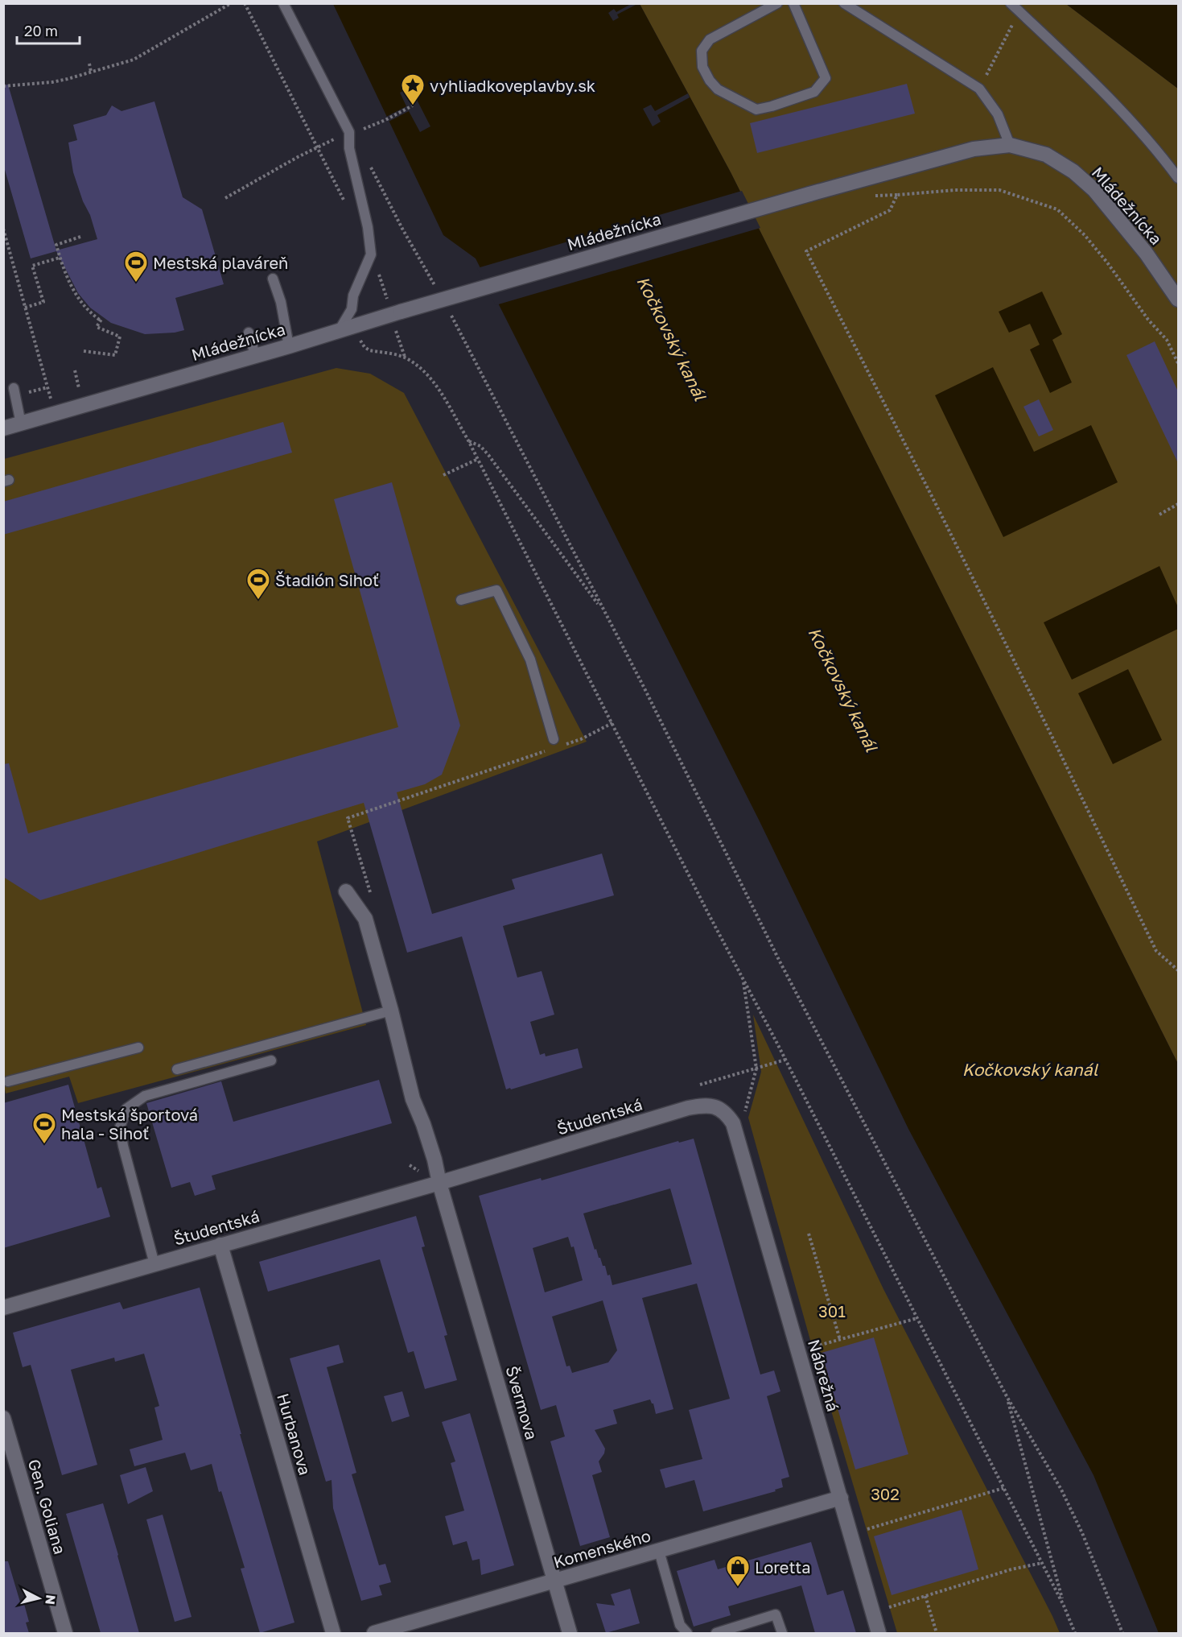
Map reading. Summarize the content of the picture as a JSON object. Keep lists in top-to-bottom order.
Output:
{
  "streets": {
    "street": [
      "Mládežnícka",
      "Študentská",
      "Nábrežná",
      "Švermova",
      "Hurbanova",
      "Gen. Goliana",
      "Komenského"
    ]
  },
  "crossings": [
    ["Študentská", "Nábrežná"],
    ["Študentská", "Švermova"],
    ["Študentská", "Hurbanova"],
    ["Nábrežná", "Komenského"],
    ["Švermova", "Komenského"]
  ],
  "water": ["Kočkovský kanál"],
  "parks": ["301", "302"],
  "places": {
    "place": ["vyhliadkoveplavby.sk"],
    "sports": ["Mestská plaváreň", "Štadión Sihoť", "Mestská športová hala - Sihoť"],
    "shop": ["Loretta"]
  },
  "scale_bar": "20 m",
  "north": "right"
}
